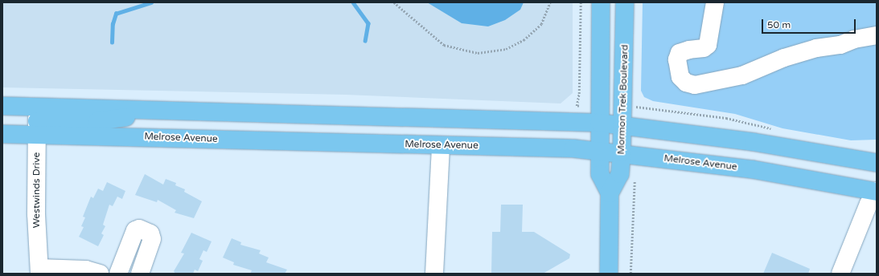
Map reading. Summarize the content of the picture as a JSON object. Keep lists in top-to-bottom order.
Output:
{
  "streets": {
    "main road": ["Mormon Trek Boulevard", "Melrose Avenue"],
    "street": ["Westwinds Drive"]
  },
  "crossings": [
    ["Mormon Trek Boulevard", "Melrose Avenue"],
    ["Melrose Avenue", "Westwinds Drive"]
  ],
  "scale_bar": "50 m"
}
